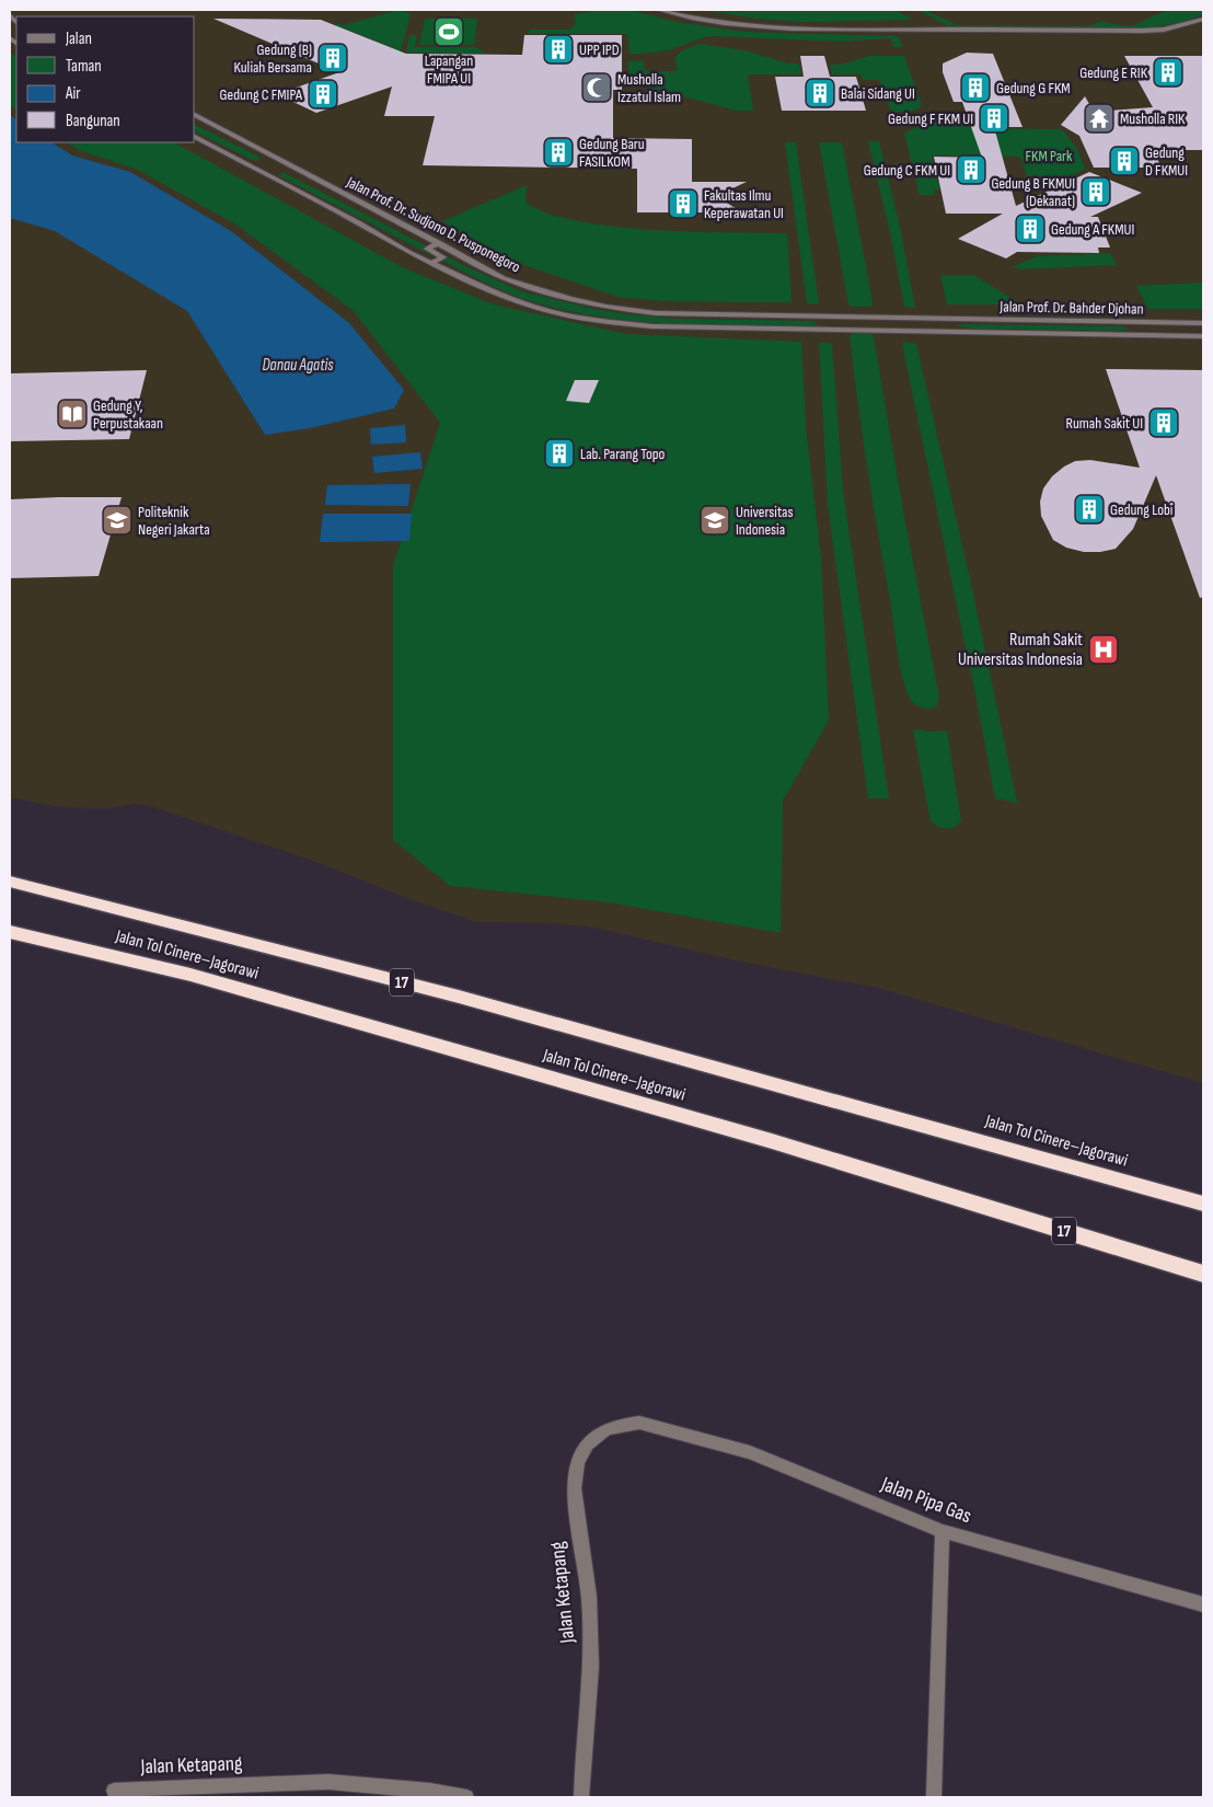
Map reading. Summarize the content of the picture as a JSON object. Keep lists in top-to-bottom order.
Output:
{
  "streets": {
    "highway": ["Jalan Tol Cinere–Jagorawi", "17"],
    "street": [
      "Jalan Prof. Dr. Sudjono D. Pusponegoro",
      "Jalan Prof. Dr. Bahder Djohan",
      "Jalan Pipa Gas",
      "Jalan Ketapang"
    ]
  },
  "crossings": [
    ["Jalan Prof. Dr. Sudjono D. Pusponegoro", "Jalan Prof. Dr. Bahder Djohan"],
    ["Jalan Pipa Gas", "Jalan Ketapang"]
  ],
  "water": ["Danau Agatis"],
  "parks": ["FKM Park"],
  "places": {
    "sports": ["Lapangan FMIPA UI"],
    "building": [
      "UPP IPD",
      "Gedung (B) Kuliah Bersama",
      "Gedung E RIK",
      "Gedung G FKM",
      "Balai Sidang UI",
      "Gedung C FMIPA",
      "Gedung F FKM UI",
      "Gedung Baru FASILKOM",
      "Gedung D FKMUI",
      "Gedung C FKM UI",
      "Gedung B FKMUI (Dekanat)",
      "Fakultas Ilmu Keperawatan UI",
      "Gedung A FKMUI",
      "Rumah Sakit UI",
      "Lab. Parang Topo",
      "Gedung Lobi"
    ],
    "mosque": ["Musholla Izzatul Islam"],
    "temple": ["Musholla RIK"],
    "library": ["Gedung Y, Perpustakaan"],
    "school or university": ["Politeknik Negeri Jakarta", "Universitas Indonesia"],
    "hospital": ["Rumah Sakit Universitas Indonesia"]
  },
  "legend": [
    "Jalan",
    "Taman",
    "Air",
    "Bangunan"
  ]
}
